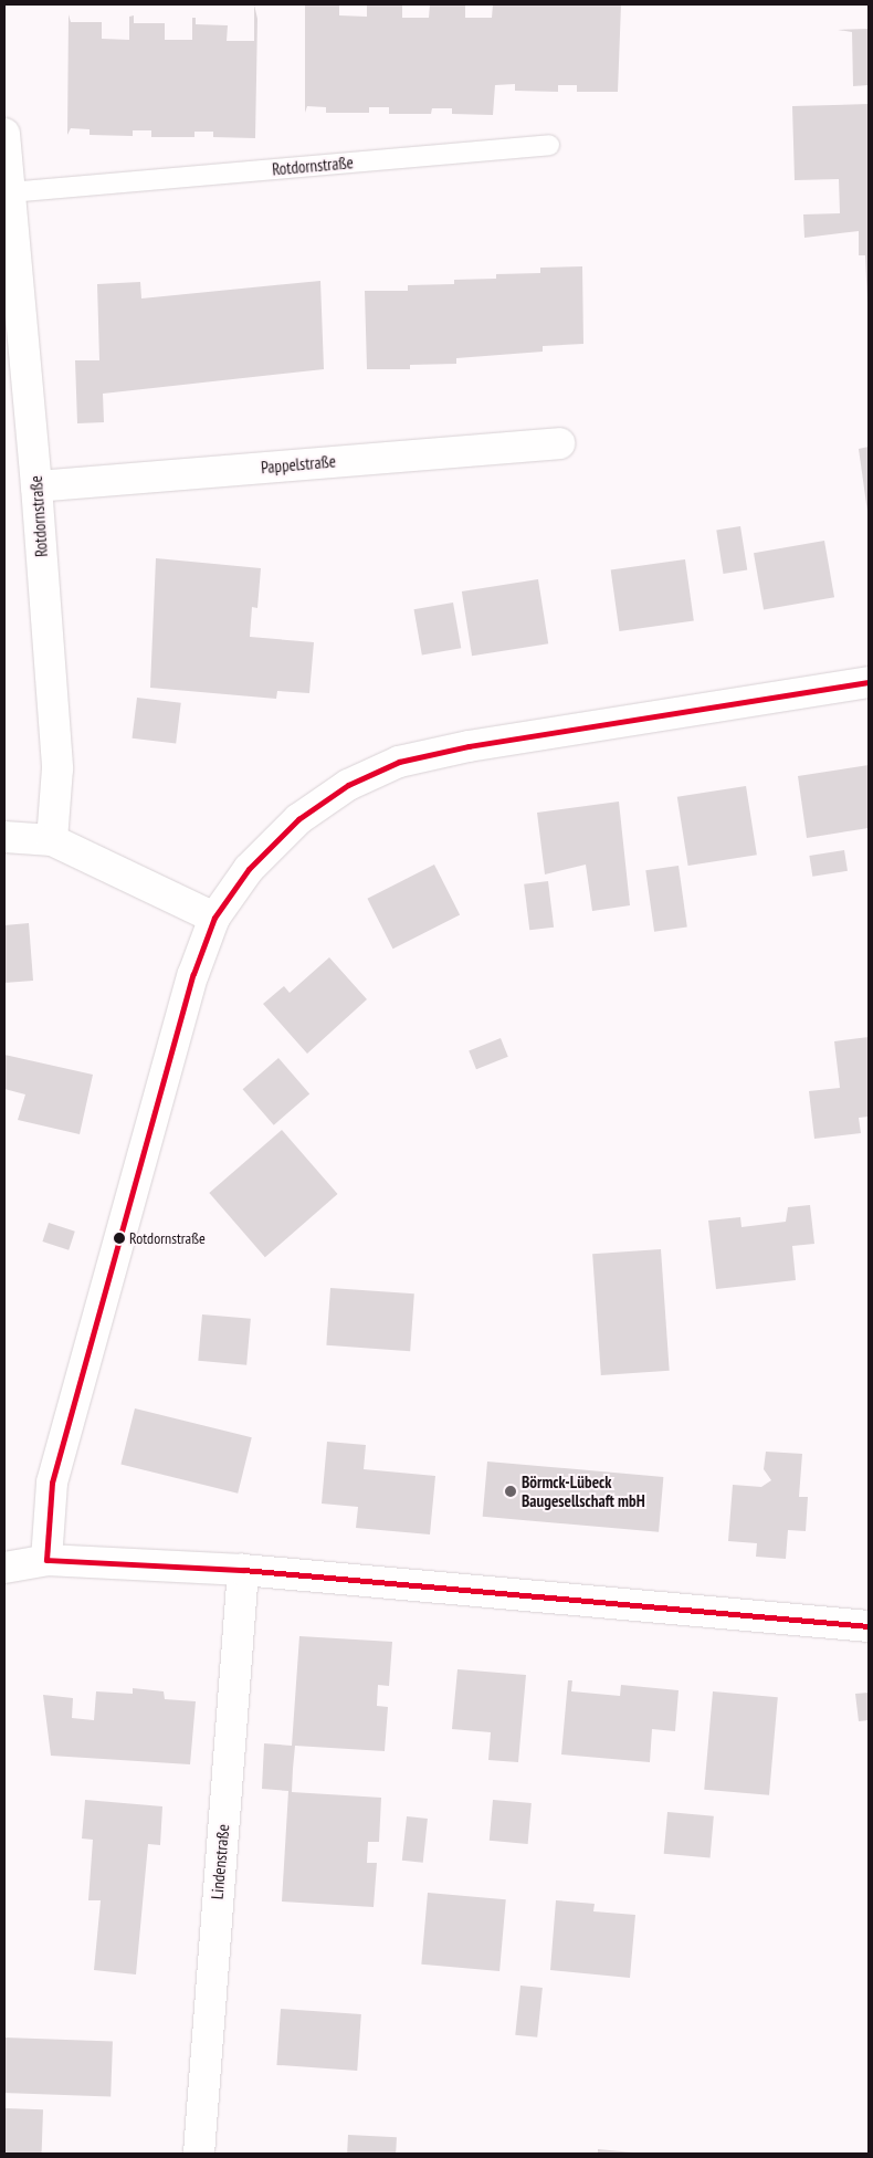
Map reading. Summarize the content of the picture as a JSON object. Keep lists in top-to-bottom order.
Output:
{
  "streets": {
    "street": ["Rotdornstraße", "Pappelstraße", "Lindenstraße"]
  },
  "crossings": [
    ["Rotdornstraße", "Pappelstraße"]
  ],
  "places": ["Rotdornstraße", "Börmck-Lübeck Baugesellschaft mbH"]
}
